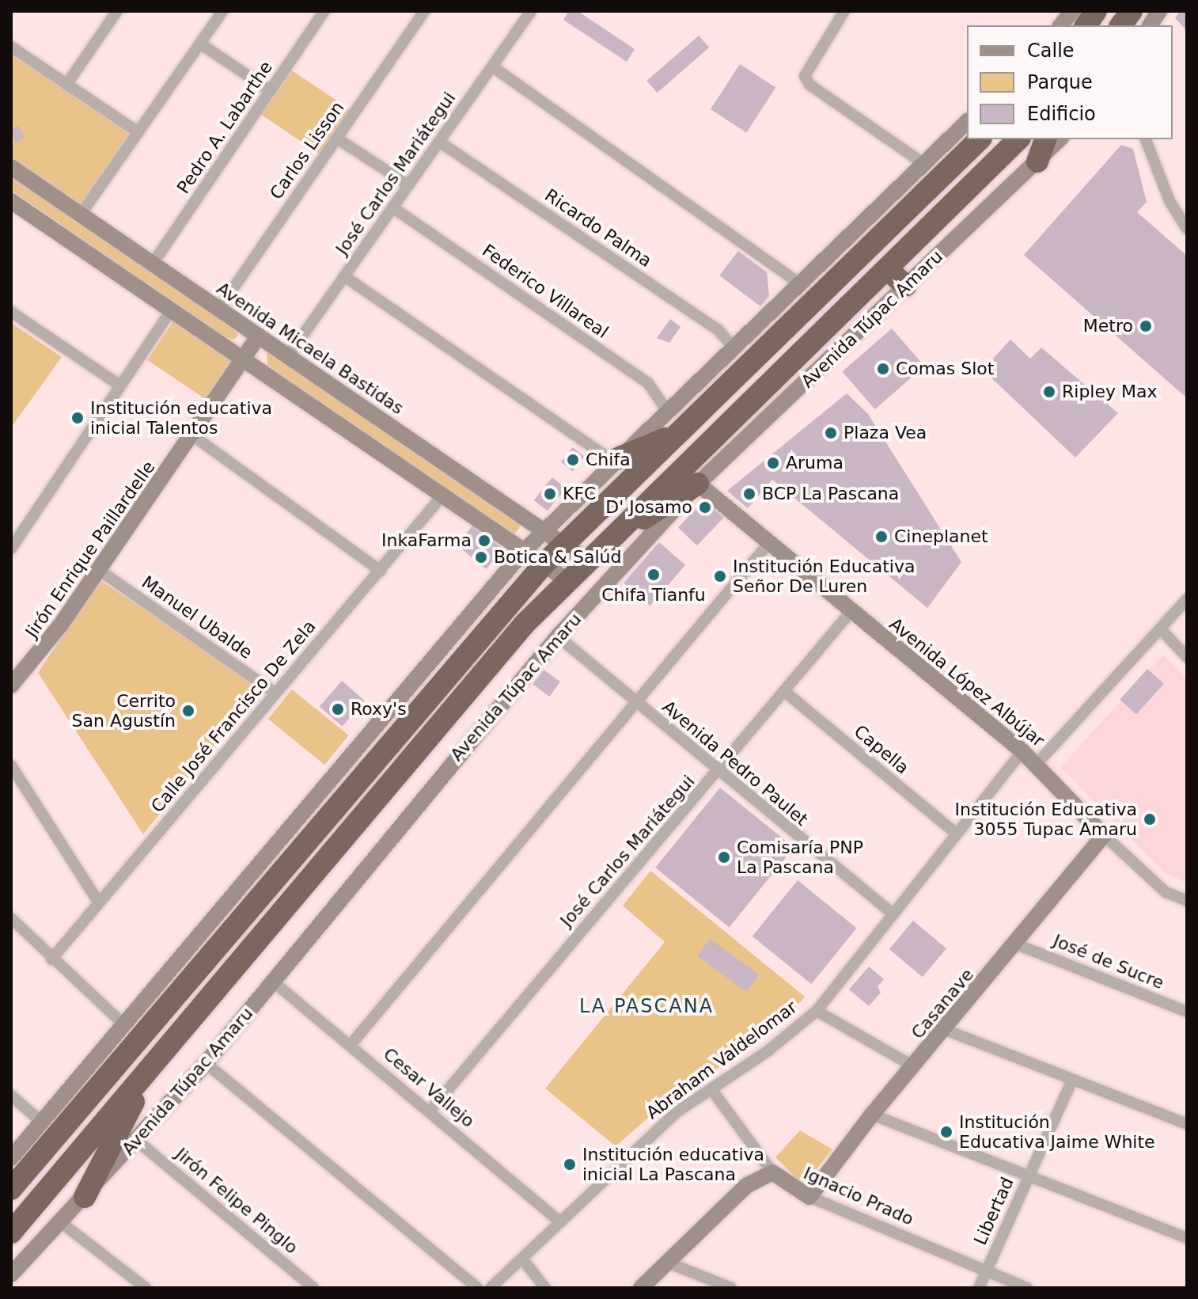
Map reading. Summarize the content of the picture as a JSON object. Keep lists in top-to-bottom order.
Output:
{
  "streets": {
    "highway": ["Avenida Túpac Amaru"],
    "main road": [
      "Avenida Micaela Bastidas",
      "Jirón Enrique Paillardelle",
      "Avenida López Albújar",
      "Casanave",
      "Ignacio Prado"
    ],
    "street": [
      "Pedro A. Labarthe",
      "Carlos Lisson",
      "José Carlos Mariátegui",
      "Ricardo Palma",
      "Federico Villareal",
      "Manuel Ubalde",
      "Calle José Francisco De Zela",
      "Capella",
      "Avenida Pedro Paulet",
      "José de Sucre",
      "Abraham Valdelomar",
      "Cesar Vallejo",
      "Jirón Felipe Pinglo",
      "Libertad"
    ]
  },
  "crossings": [
    ["Pedro A. Labarthe", "Avenida Micaela Bastidas"],
    ["Carlos Lisson", "Avenida Micaela Bastidas"],
    ["José Carlos Mariátegui", "Ricardo Palma"],
    ["José Carlos Mariátegui", "Federico Villareal"],
    ["José Carlos Mariátegui", "Avenida Micaela Bastidas"],
    ["José Carlos Mariátegui", "Avenida López Albújar"],
    ["José Carlos Mariátegui", "Capella"],
    ["José Carlos Mariátegui", "Avenida Pedro Paulet"],
    ["José Carlos Mariátegui", "Cesar Vallejo"],
    ["Avenida Túpac Amaru", "Avenida Micaela Bastidas"],
    ["Avenida Túpac Amaru", "Avenida López Albújar"],
    ["Avenida Túpac Amaru", "Avenida Pedro Paulet"],
    ["Avenida Túpac Amaru", "Cesar Vallejo"],
    ["Avenida Túpac Amaru", "Jirón Felipe Pinglo"],
    ["Avenida Micaela Bastidas", "Jirón Enrique Paillardelle"],
    ["Jirón Enrique Paillardelle", "Manuel Ubalde"],
    ["Manuel Ubalde", "Calle José Francisco De Zela"],
    ["Avenida López Albújar", "Casanave"],
    ["Avenida López Albújar", "Abraham Valdelomar"],
    ["Capella", "Abraham Valdelomar"],
    ["Avenida Pedro Paulet", "Abraham Valdelomar"],
    ["José de Sucre", "Casanave"],
    ["Casanave", "Ignacio Prado"],
    ["Abraham Valdelomar", "Cesar Vallejo"],
    ["Abraham Valdelomar", "Ignacio Prado"],
    ["Ignacio Prado", "Libertad"]
  ],
  "districts": ["LA PASCANA"],
  "places": [
    "Metro",
    "Comas Slot",
    "Ripley Max",
    "Institución educativa inicial Talentos",
    "Plaza Vea",
    "Chifa",
    "Aruma",
    "KFC",
    "BCP La Pascana",
    "D' Josamo",
    "Cineplanet",
    "InkaFarma",
    "Botica & Salúd",
    "Chifa Tianfu",
    "Institución Educativa Señor De Luren",
    "Roxy's",
    "Cerrito San Agustín",
    "Institución Educativa 3055 Tupac Amaru",
    "Comisaría PNP La Pascana",
    "Institución Educativa Jaime White",
    "Institución educativa inicial La Pascana"
  ],
  "legend": ["Calle", "Parque", "Edificio"]
}
